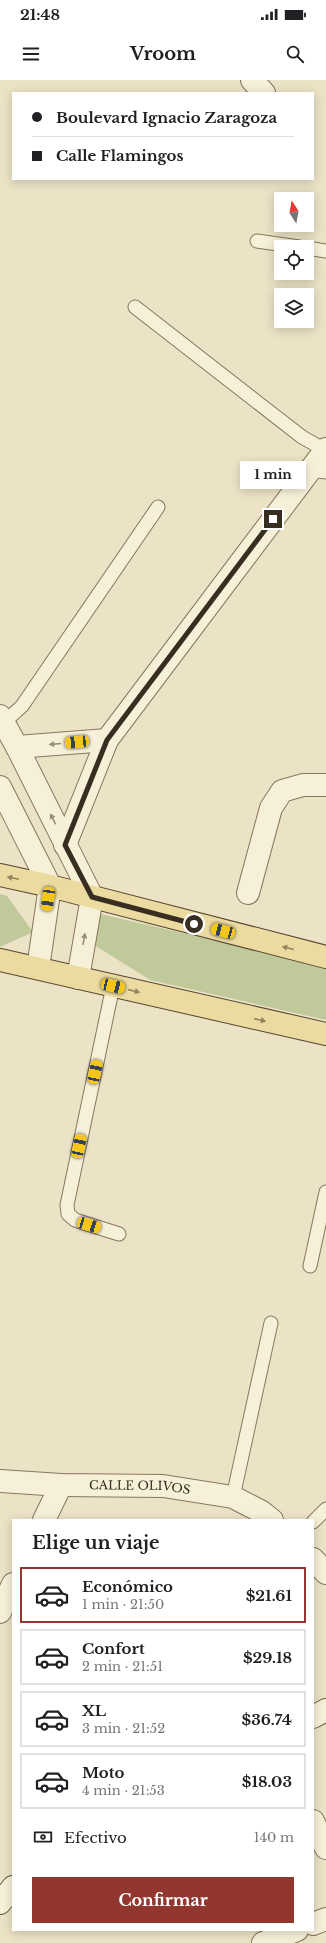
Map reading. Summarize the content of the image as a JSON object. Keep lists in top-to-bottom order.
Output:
{
  "streets": {
    "street": ["CALLE OLIVOS"]
  },
  "north": "top",
  "page": {
    "status": "21:48",
    "header": "Vroom",
    "banner": ["Boulevard Ignacio Zaragoza", "Calle Flamingos"],
    "bubble": "1 min",
    "heading": "Elige un viaje",
    "list": [
      {
        "name": "Económico",
        "note": "1 min · 21:50",
        "value": "$21.61"
      },
      {
        "name": "Confort",
        "note": "2 min · 21:51",
        "value": "$29.18"
      },
      {
        "name": "XL",
        "note": "3 min · 21:52",
        "value": "$36.74"
      },
      {
        "name": "Moto",
        "note": "4 min · 21:53",
        "value": "$18.03"
      }
    ],
    "pay": ["Efectivo", "140 m"],
    "buttons": "Confirmar"
  }
}
